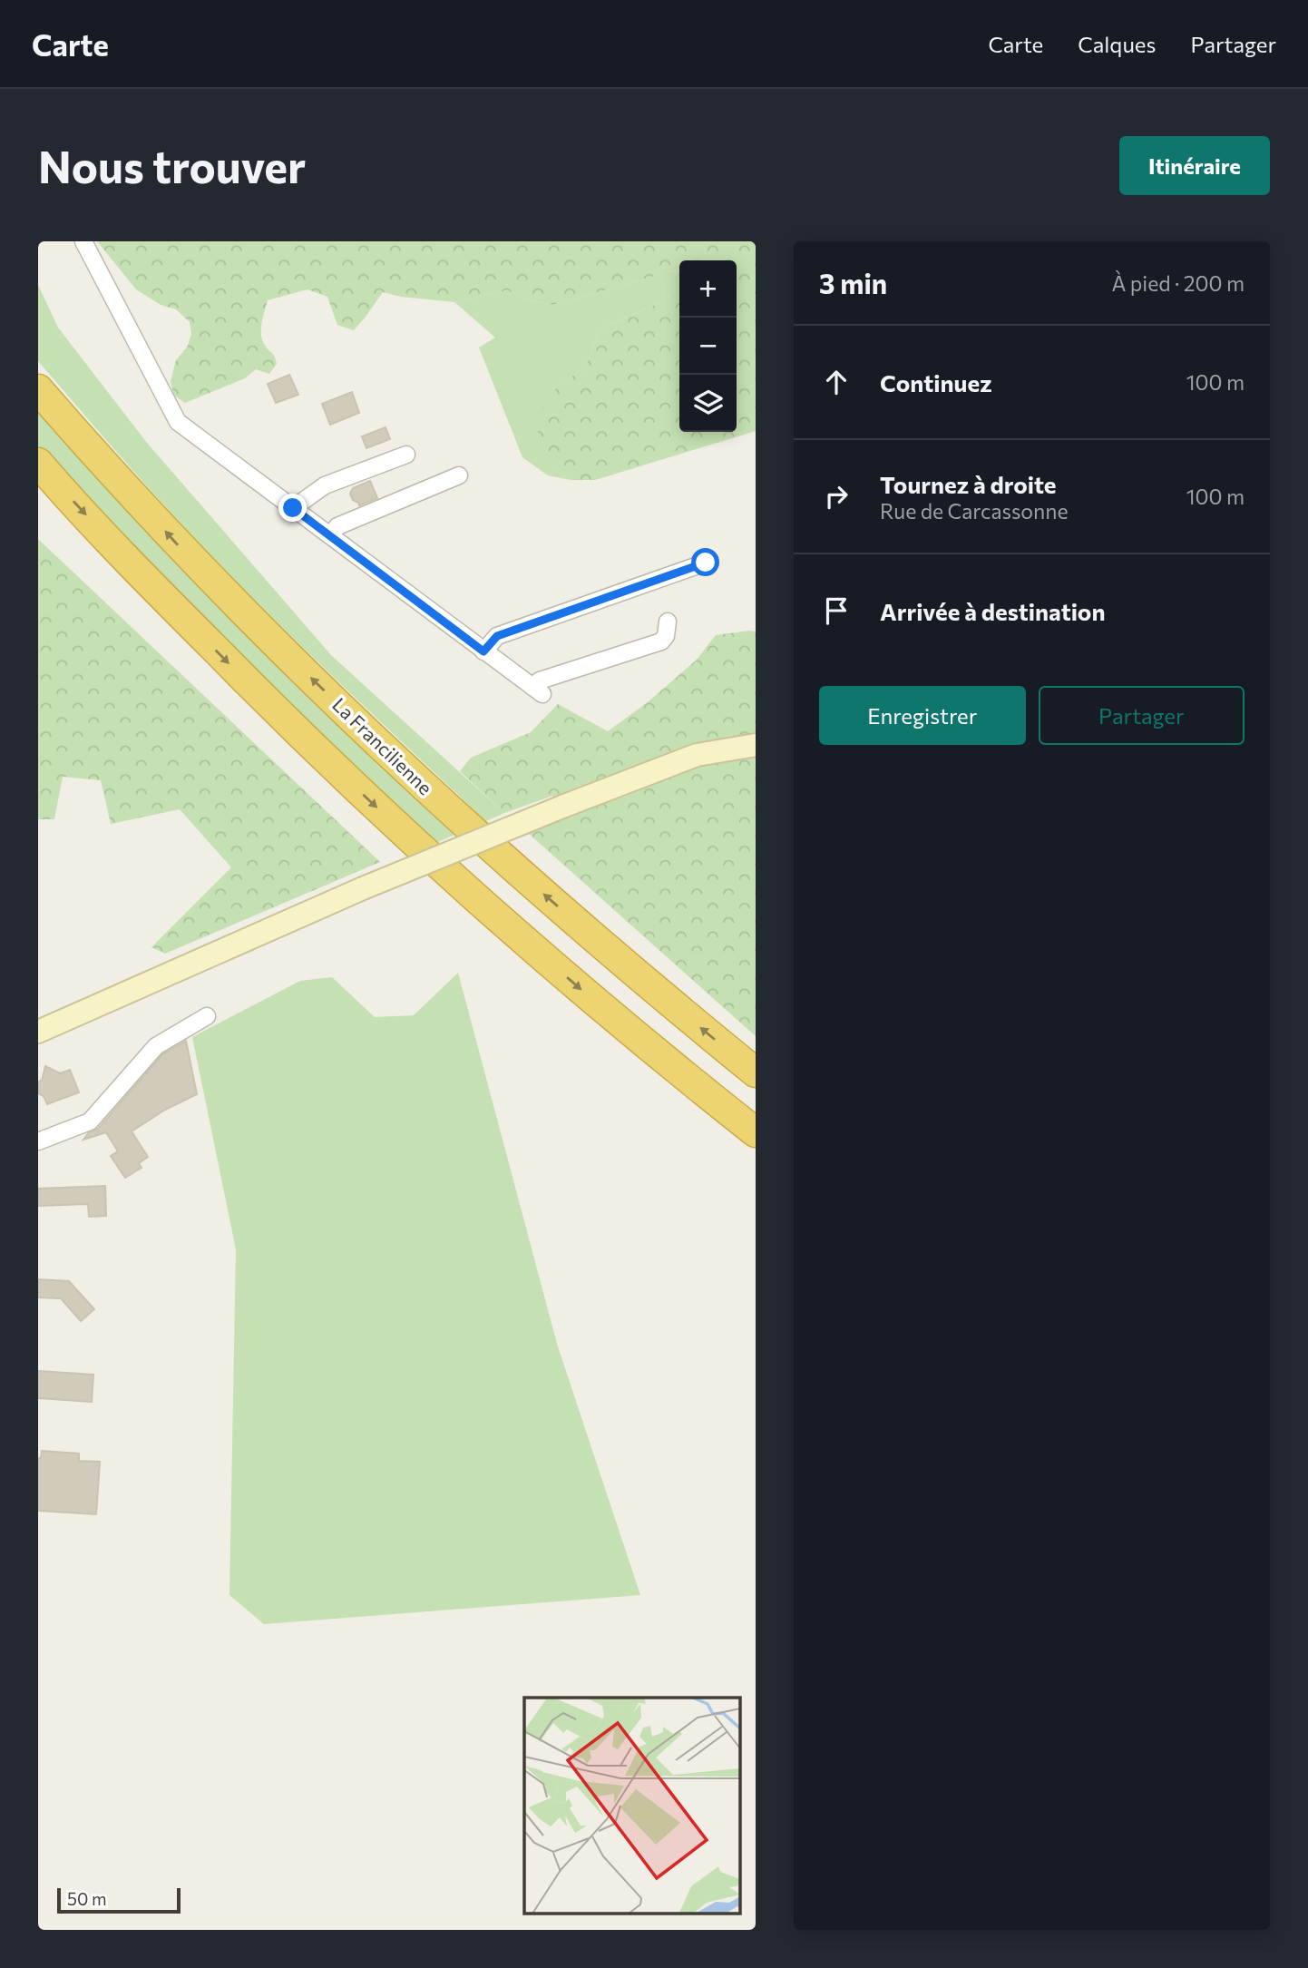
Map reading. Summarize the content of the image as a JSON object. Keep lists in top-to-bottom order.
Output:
{
  "streets": {
    "highway": ["La Francilienne"]
  },
  "scale_bar": "50 m",
  "page": {
    "header": "Carte",
    "nav": ["Carte", "Calques", "Partager"],
    "buttons": [
      "Itinéraire",
      ["Enregistrer", "Partager"]
    ],
    "title": "Nous trouver",
    "heading": ["3 min", "À pied · 200 m"],
    "map_buttons": ["+", "−"],
    "list": [
      ["Continuez", "100 m"],
      ["Tournez à droite", "Rue de Carcassonne", "100 m"],
      "Arrivée à destination"
    ],
    "scale": "50 m"
  }
}
